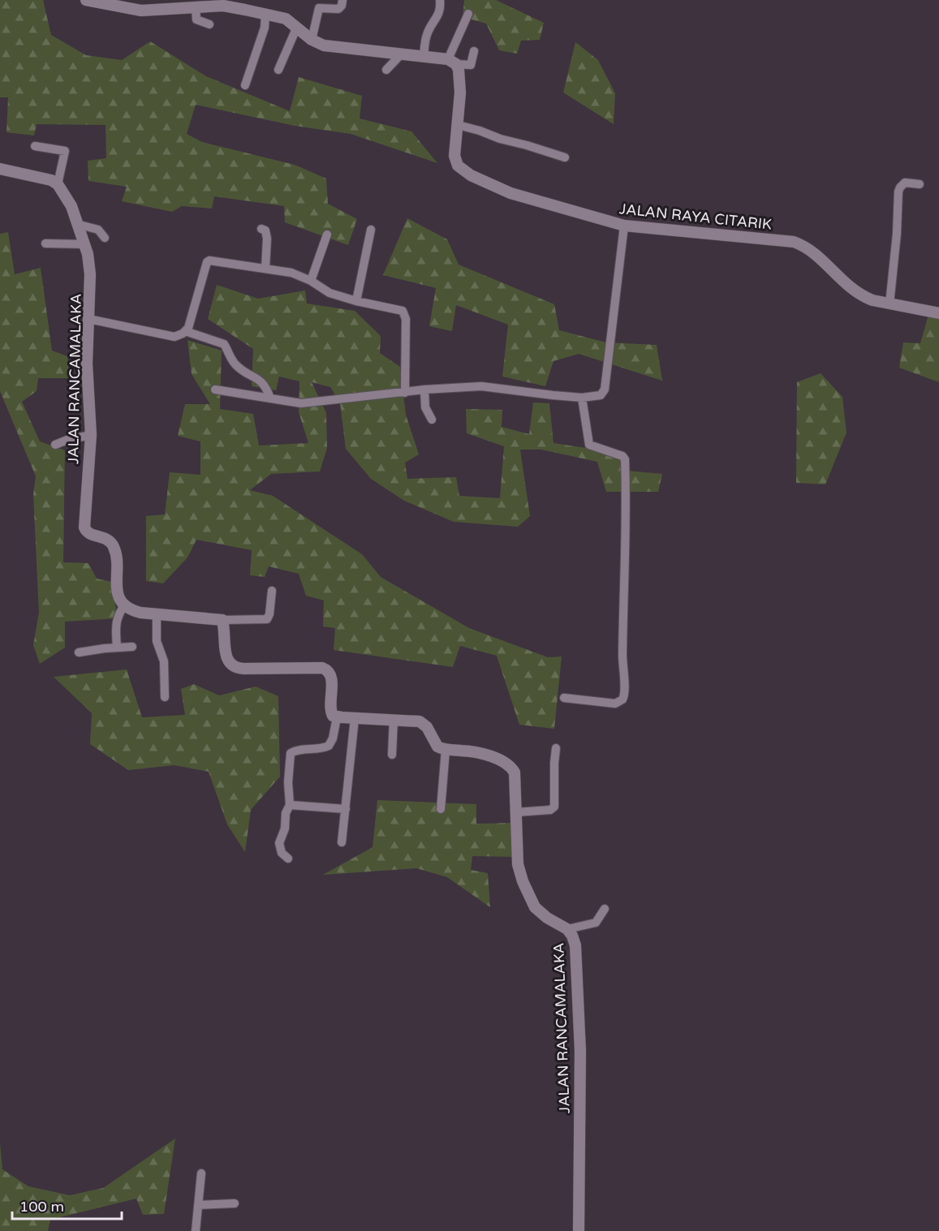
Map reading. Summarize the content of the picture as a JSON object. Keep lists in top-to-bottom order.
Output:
{
  "streets": {
    "street": ["JALAN RAYA CITARIK", "JALAN RANCAMALAKA"]
  },
  "scale_bar": "100 m"
}
